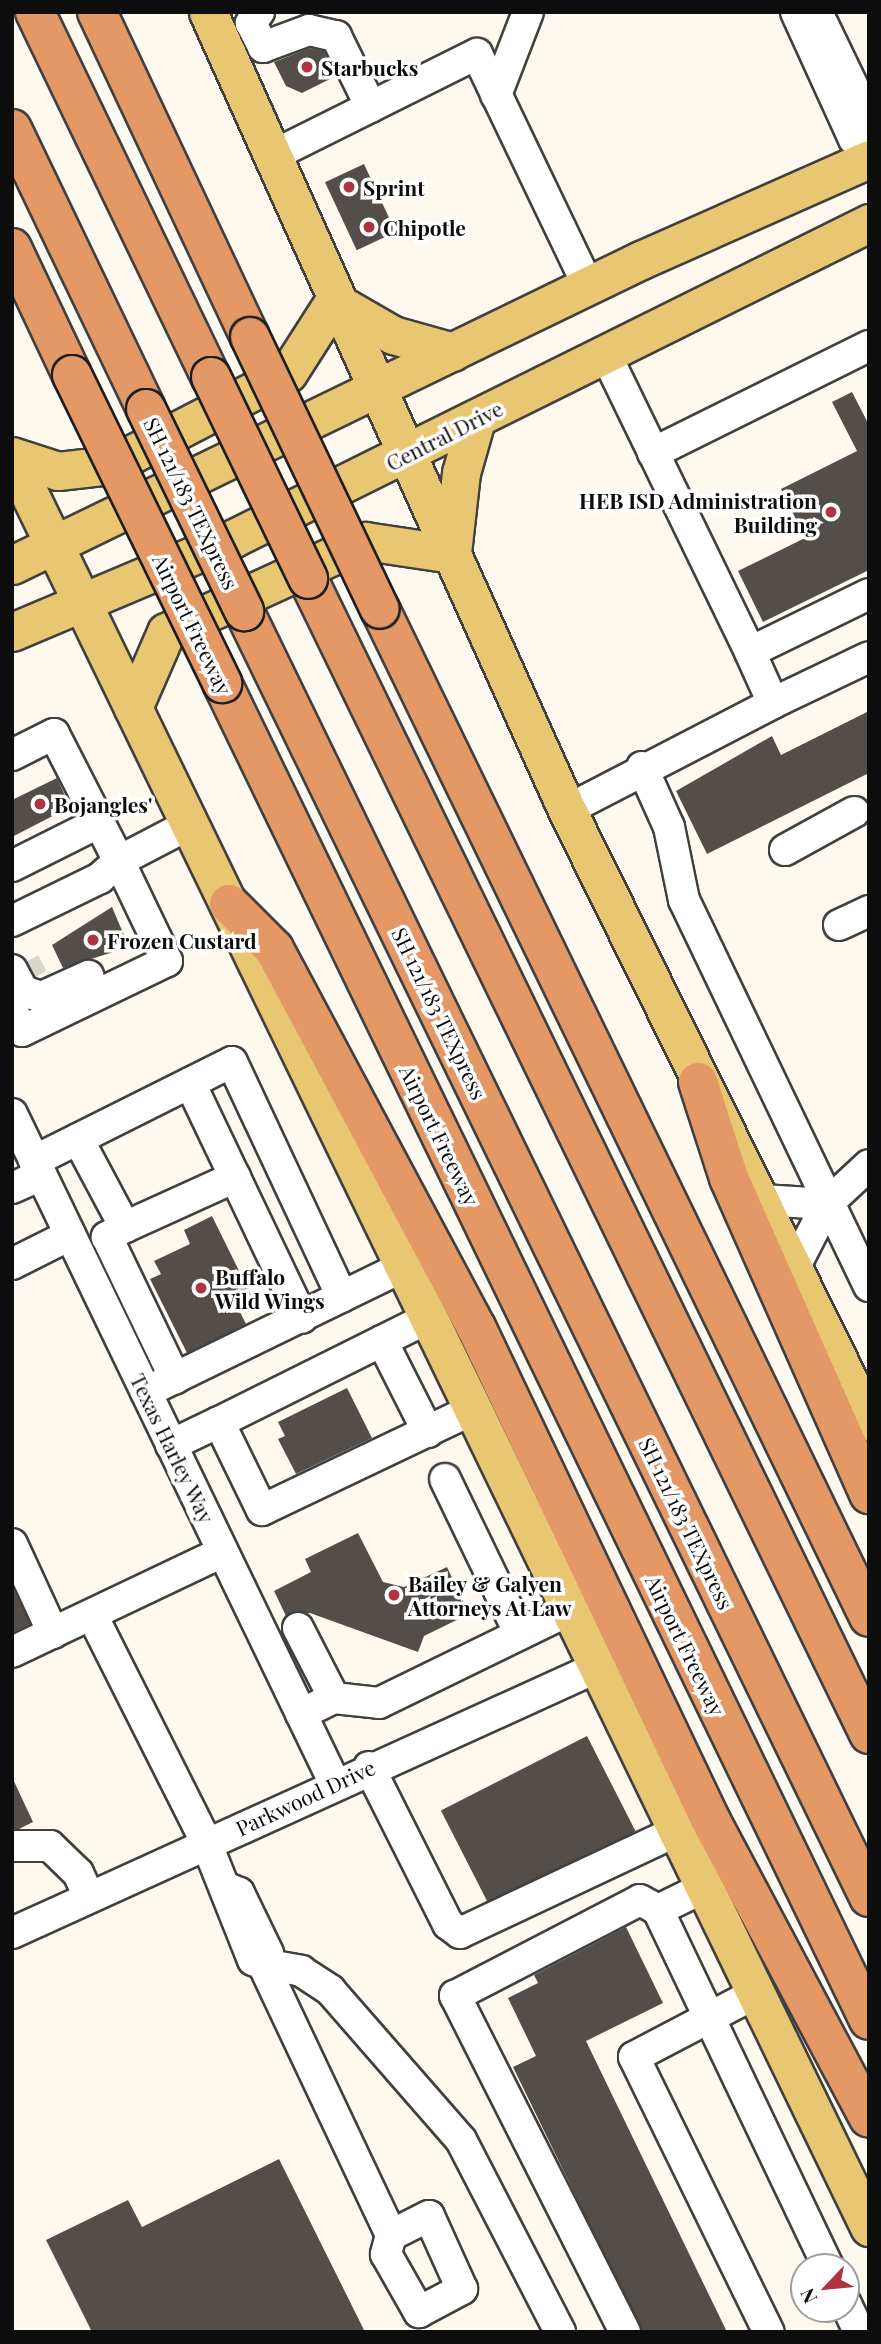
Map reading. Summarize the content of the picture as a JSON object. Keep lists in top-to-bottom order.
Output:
{
  "streets": {
    "highway": ["SH 121/183 TEXpress", "Airport Freeway"],
    "main road": ["Central Drive"],
    "street": ["Texas Harley Way", "Parkwood Drive"]
  },
  "crossings": [
    ["Texas Harley Way", "Parkwood Drive"]
  ],
  "places": [
    "Starbucks",
    "Sprint",
    "Chipotle",
    "HEB ISD Administration Building",
    "Bojangles'",
    "Frozen Custard",
    "Buffalo Wild Wings",
    "Bailey & Galyen Attorneys At Law"
  ],
  "north": "bottom left"
}
